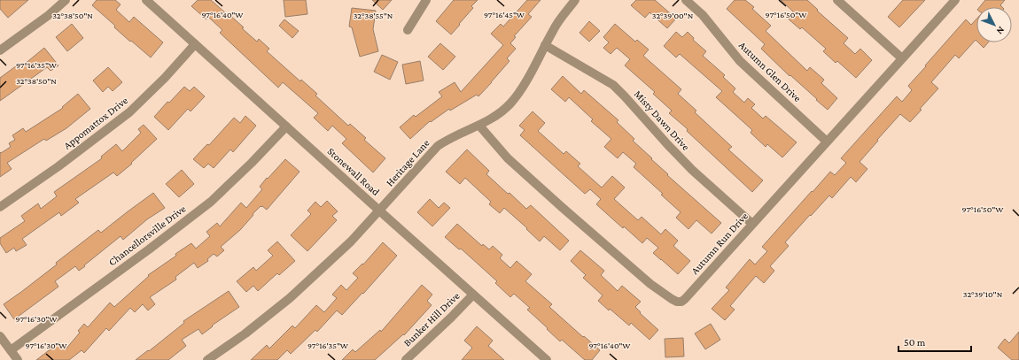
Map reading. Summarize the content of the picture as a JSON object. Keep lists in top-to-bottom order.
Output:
{
  "streets": {
    "street": [
      "Autumn Glen Drive",
      "Misty Dawn Drive",
      "Appomattox Drive",
      "Heritage Lane",
      "Stonewall Road",
      "Chancellorsville Drive",
      "Autumn Run Drive",
      "Bunker Hill Drive"
    ]
  },
  "crossings": [
    ["Autumn Glen Drive", "Autumn Run Drive"],
    ["Misty Dawn Drive", "Heritage Lane"],
    ["Misty Dawn Drive", "Autumn Run Drive"],
    ["Appomattox Drive", "Stonewall Road"],
    ["Heritage Lane", "Stonewall Road"],
    ["Heritage Lane", "Autumn Run Drive"],
    ["Stonewall Road", "Chancellorsville Drive"],
    ["Stonewall Road", "Bunker Hill Drive"]
  ],
  "scale_bar": "50 m",
  "north": "bottom right",
  "coordinates": [
    "97°16'40\"W",
    "97°16'45\"W",
    "97°16'50\"W",
    "32°38'50\"N",
    "32°38'55\"N",
    "32°39'00\"N",
    "97°16'35\"W",
    "32°39'10\"N",
    "97°16'30\"W"
  ]
}
